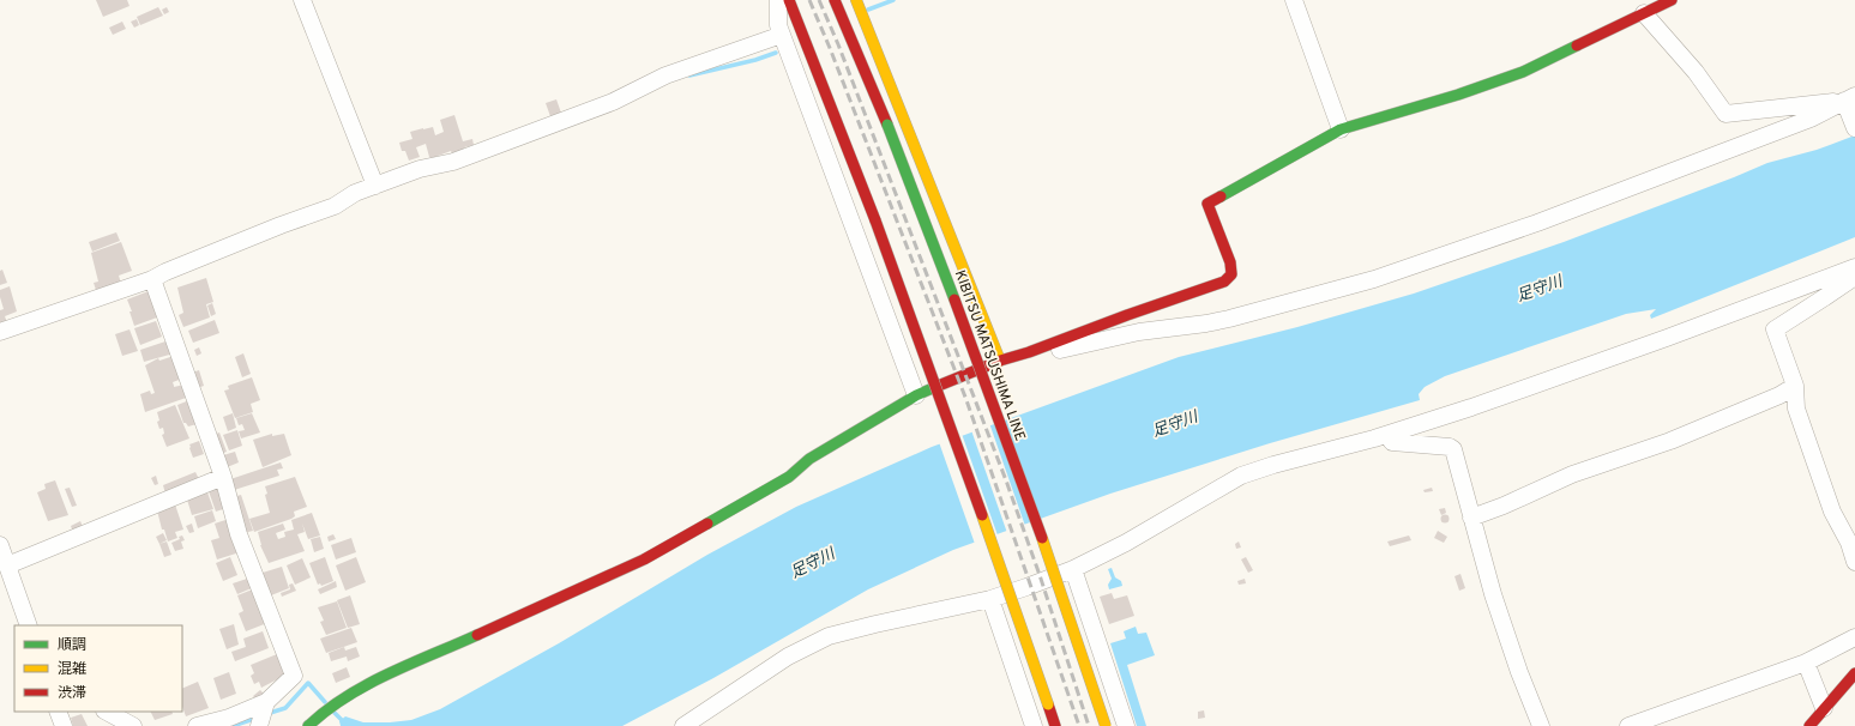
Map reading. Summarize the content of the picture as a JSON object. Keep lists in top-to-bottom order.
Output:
{
  "streets": {
    "main road": ["KIBITSU MATSUSHIMA LINE"]
  },
  "water": ["足守川"],
  "legend": ["順調", "混雑", "渋滞"]
}
